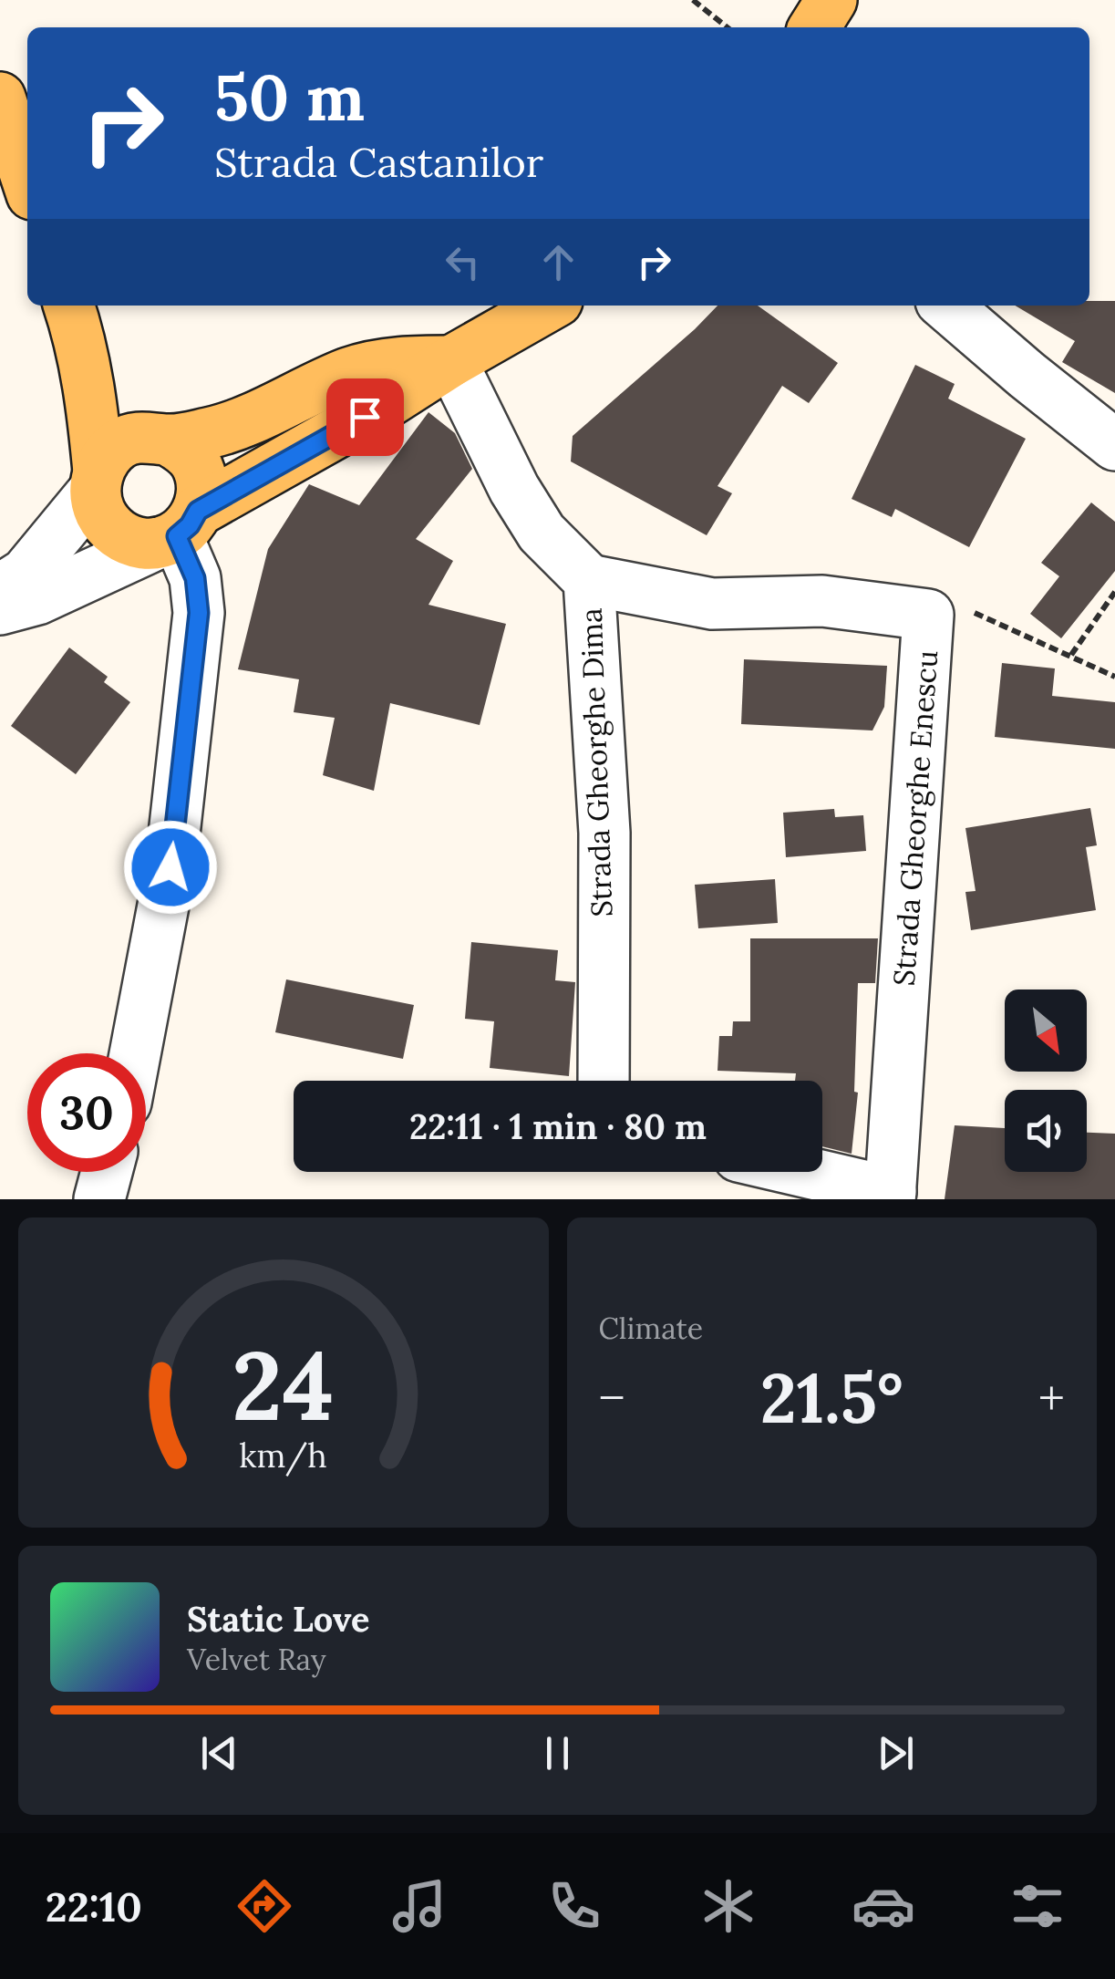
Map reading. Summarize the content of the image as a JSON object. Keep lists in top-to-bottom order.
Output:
{
  "streets": {
    "street": ["Strada Gheorghe Dima", "Strada Gheorghe Enescu"]
  },
  "crossings": [
    ["Strada Gheorghe Dima", "Strada Gheorghe Enescu"]
  ],
  "north": "bottom right",
  "page": {
    "turn": ["50 m", "Strada Castanilor"],
    "limit": "30",
    "trip": "22:11 · 1 min · 80 m",
    "tile": "Climate",
    "heat": ["−", "21.5°", "+"],
    "song": ["Static Love", "Velvet Ray"],
    "tabs": "22:10",
    "gauge": ["24", "km/h"]
  }
}
